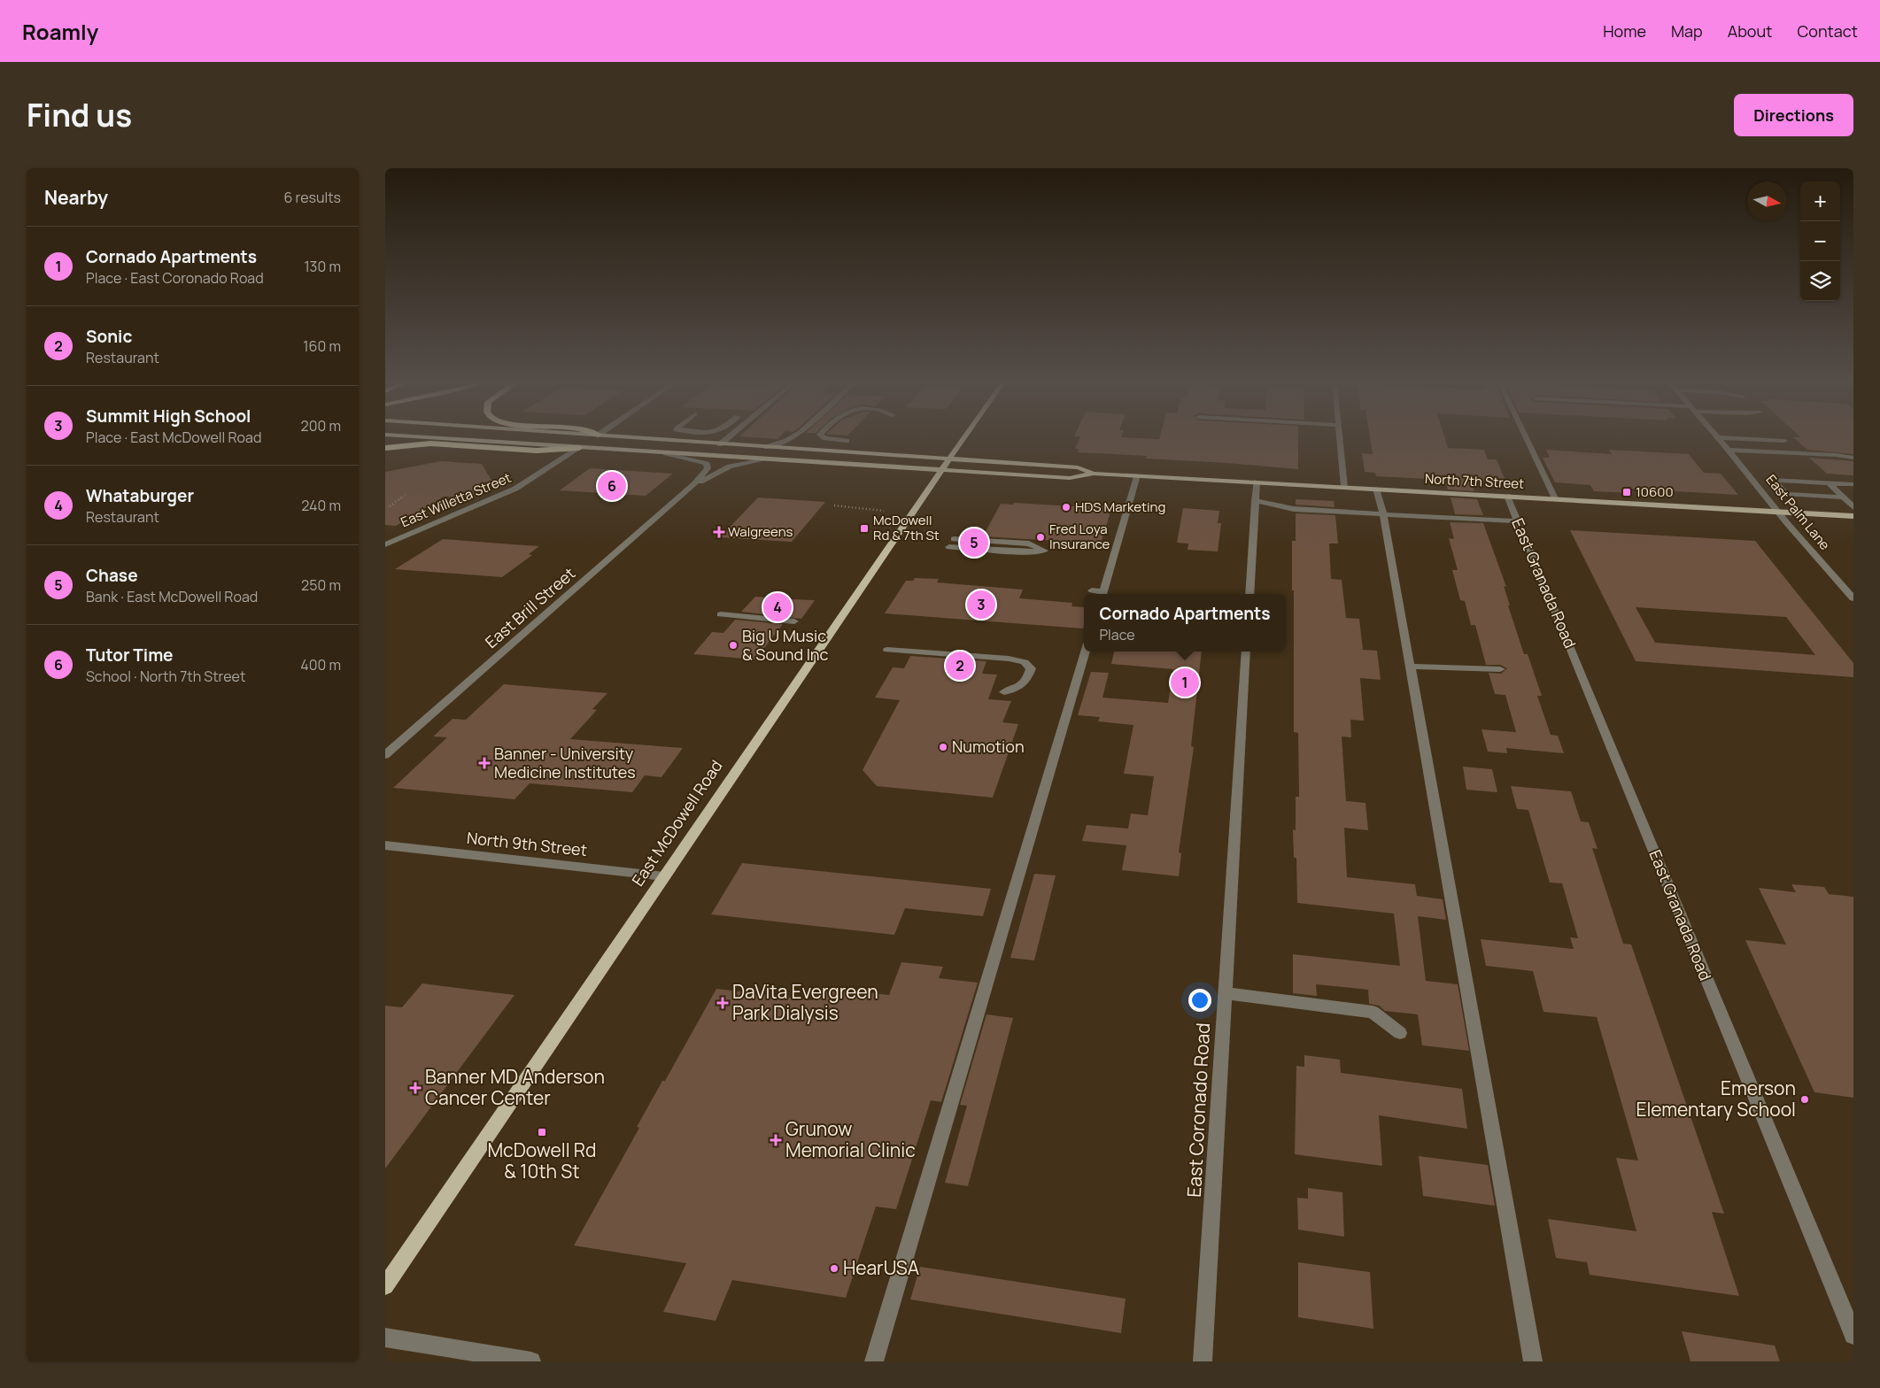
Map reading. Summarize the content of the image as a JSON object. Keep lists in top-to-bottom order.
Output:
{
  "streets": {
    "main road": ["North 7th Street", "East McDowell Road"],
    "street": [
      "East Willetta Street",
      "East Palm Lane",
      "East Granada Road",
      "East Brill Street",
      "North 9th Street",
      "East Coronado Road"
    ]
  },
  "crossings": [
    ["North 7th Street", "East Willetta Street"],
    ["North 7th Street", "East Palm Lane"],
    ["North 7th Street", "East Granada Road"],
    ["North 7th Street", "East Brill Street"],
    ["North 7th Street", "East McDowell Road"],
    ["East McDowell Road", "North 9th Street"]
  ],
  "places": {
    "transit": ["10600", "McDowell Rd & 7th St", "McDowell Rd & 10th St"],
    "other": [
      "HDS Marketing",
      "Fred Loya Insurance",
      "Big U Music & Sound Inc",
      "Numotion",
      "Emerson Elementary School",
      "HearUSA"
    ],
    "health": [
      "Walgreens",
      "Banner - University Medicine Institutes",
      "DaVita Evergreen Park Dialysis",
      "Banner MD Anderson Cancer Center",
      "Grunow Memorial Clinic"
    ]
  },
  "north": "right",
  "page": {
    "header": "Roamly",
    "nav": [
      "Home",
      "Map",
      "About",
      "Contact"
    ],
    "title": "Find us",
    "buttons": "Directions",
    "heading": ["Nearby", "6 results"],
    "map_buttons": ["+", "−"],
    "list": [
      {
        "mark": "1",
        "name": "Cornado Apartments",
        "note": "Place · East Coronado Road",
        "value": "130 m"
      },
      {
        "mark": "2",
        "name": "Sonic",
        "note": "Restaurant",
        "value": "160 m"
      },
      {
        "mark": "3",
        "name": "Summit High School",
        "note": "Place · East McDowell Road",
        "value": "200 m"
      },
      {
        "mark": "4",
        "name": "Whataburger",
        "note": "Restaurant",
        "value": "240 m"
      },
      {
        "mark": "5",
        "name": "Chase",
        "note": "Bank · East McDowell Road",
        "value": "250 m"
      },
      {
        "mark": "6",
        "name": "Tutor Time",
        "note": "School · North 7th Street",
        "value": "400 m"
      }
    ],
    "pins": [
      "6",
      "5",
      "3",
      "4",
      "2",
      "1"
    ],
    "popup": ["Cornado Apartments", "Place"]
  }
}
